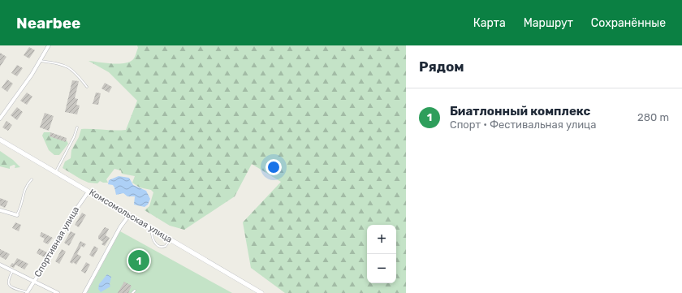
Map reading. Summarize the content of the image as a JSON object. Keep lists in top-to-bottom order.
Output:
{
  "streets": {
    "main road": ["Комсомольская улица"],
    "street": ["Спортивная улица"]
  },
  "crossings": [
    ["Комсомольская улица", "Спортивная улица"]
  ],
  "page": {
    "header": "Nearbee",
    "nav": ["Карта", "Маршрут", "Сохранённые"],
    "heading": "Рядом",
    "list": [
      {
        "mark": "1",
        "name": "Биатлонный комплекс",
        "note": "Спорт · Фестивальная улица",
        "value": "280 m"
      }
    ],
    "map_buttons": ["+", "−"],
    "pins": "1"
  }
}
